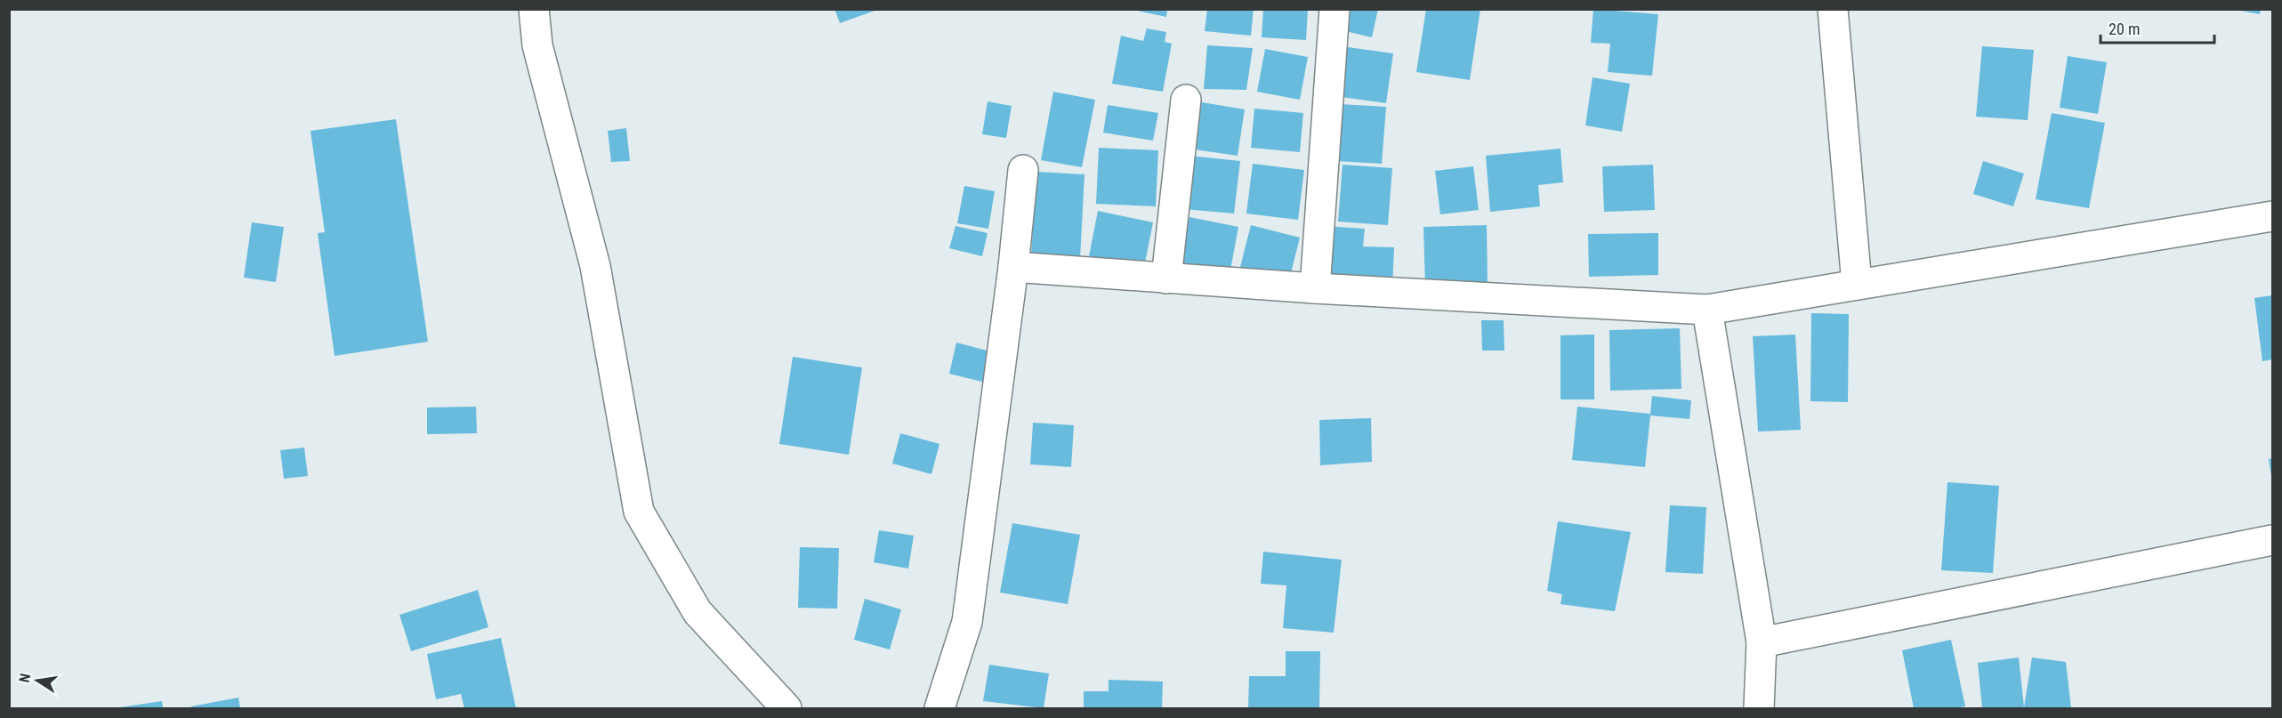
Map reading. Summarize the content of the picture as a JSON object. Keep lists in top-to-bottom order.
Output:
{
  "scale_bar": "20 m",
  "north": "left"
}
